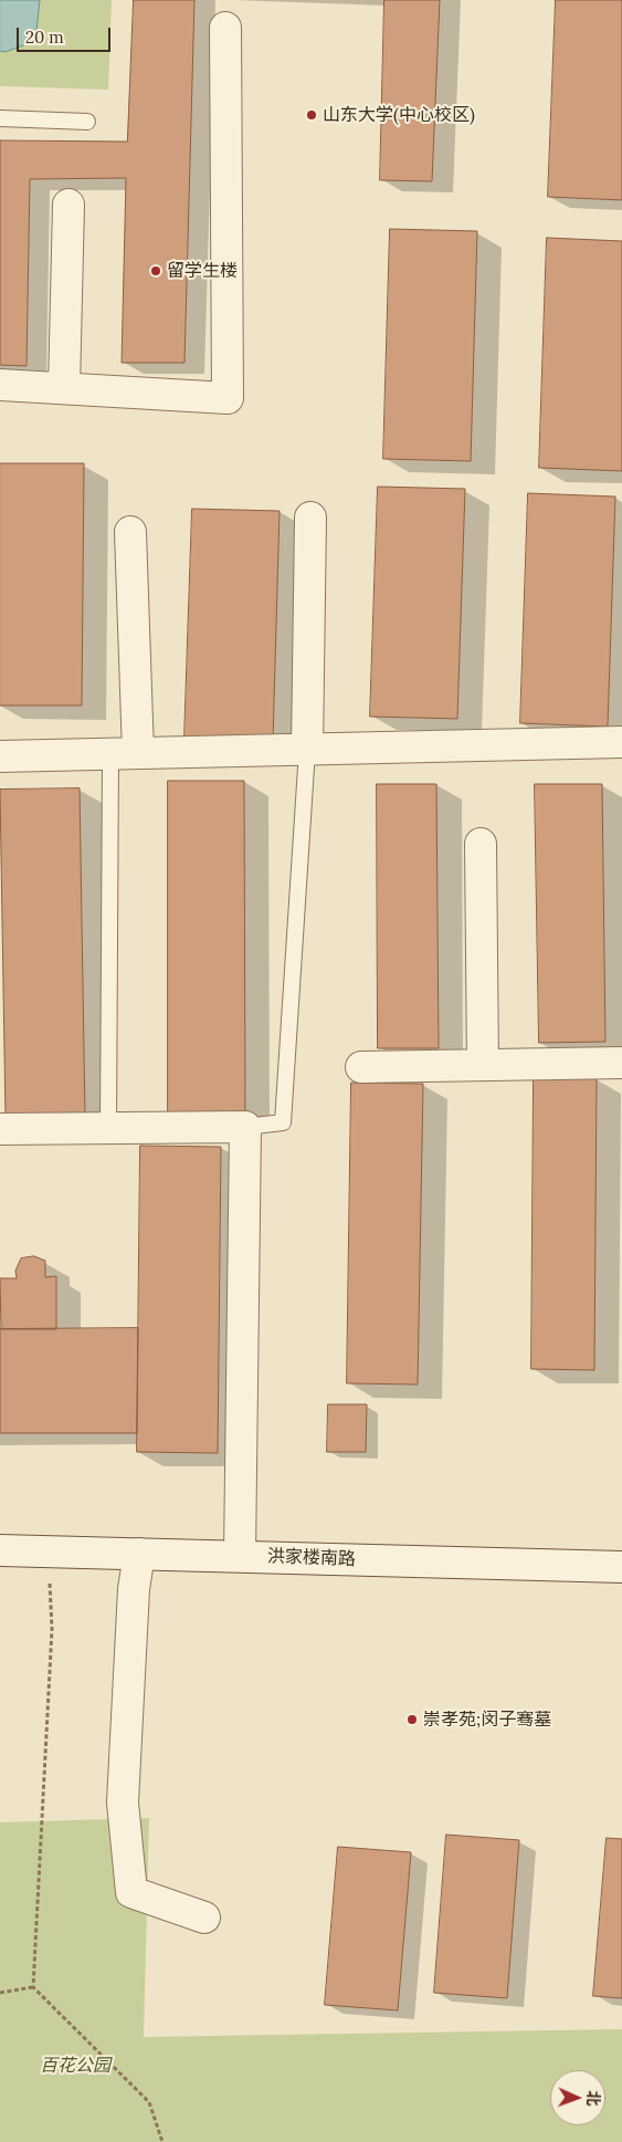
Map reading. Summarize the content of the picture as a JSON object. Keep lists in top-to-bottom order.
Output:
{
  "streets": {
    "street": ["洪家楼南路"]
  },
  "parks": ["百花公园"],
  "places": ["山东大学(中心校区)", "留学生楼", "崇孝苑;闵子骞墓"],
  "scale_bar": "20 m",
  "north": "right"
}
